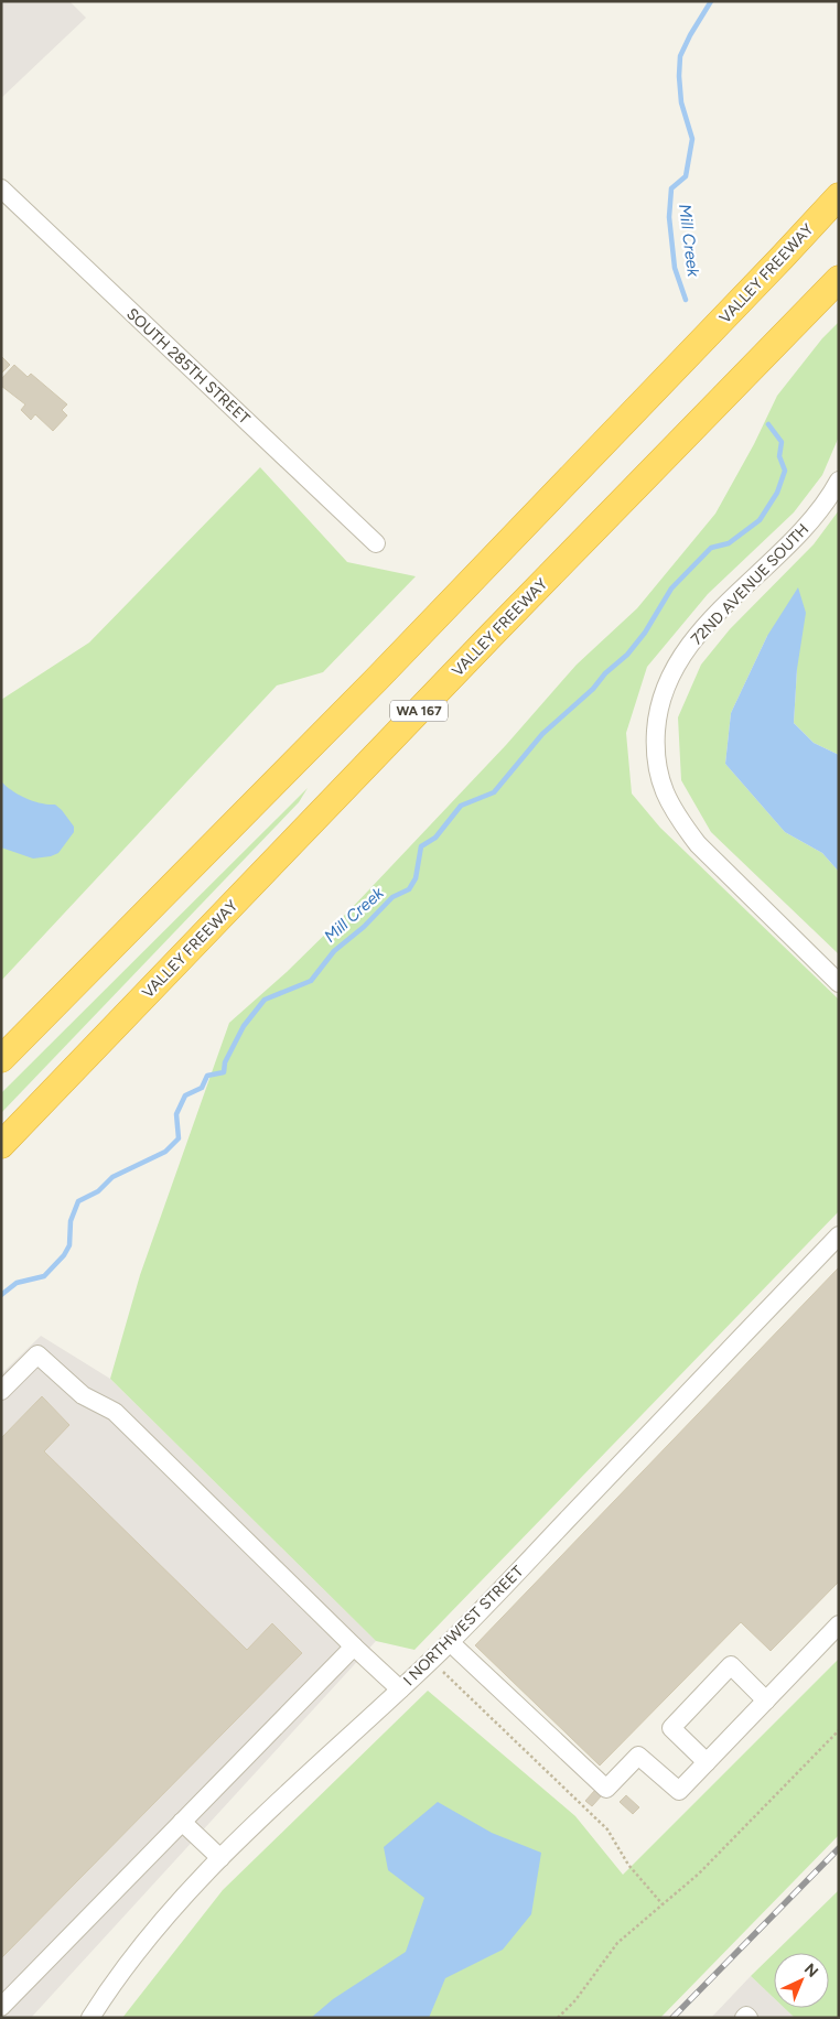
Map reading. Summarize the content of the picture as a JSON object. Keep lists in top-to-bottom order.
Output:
{
  "streets": {
    "highway": ["VALLEY FREEWAY", "WA 167"],
    "street": ["SOUTH 285TH STREET", "72ND AVENUE SOUTH", "I NORTHWEST STREET"]
  },
  "water": ["Mill Creek"],
  "north": "top right"
}
